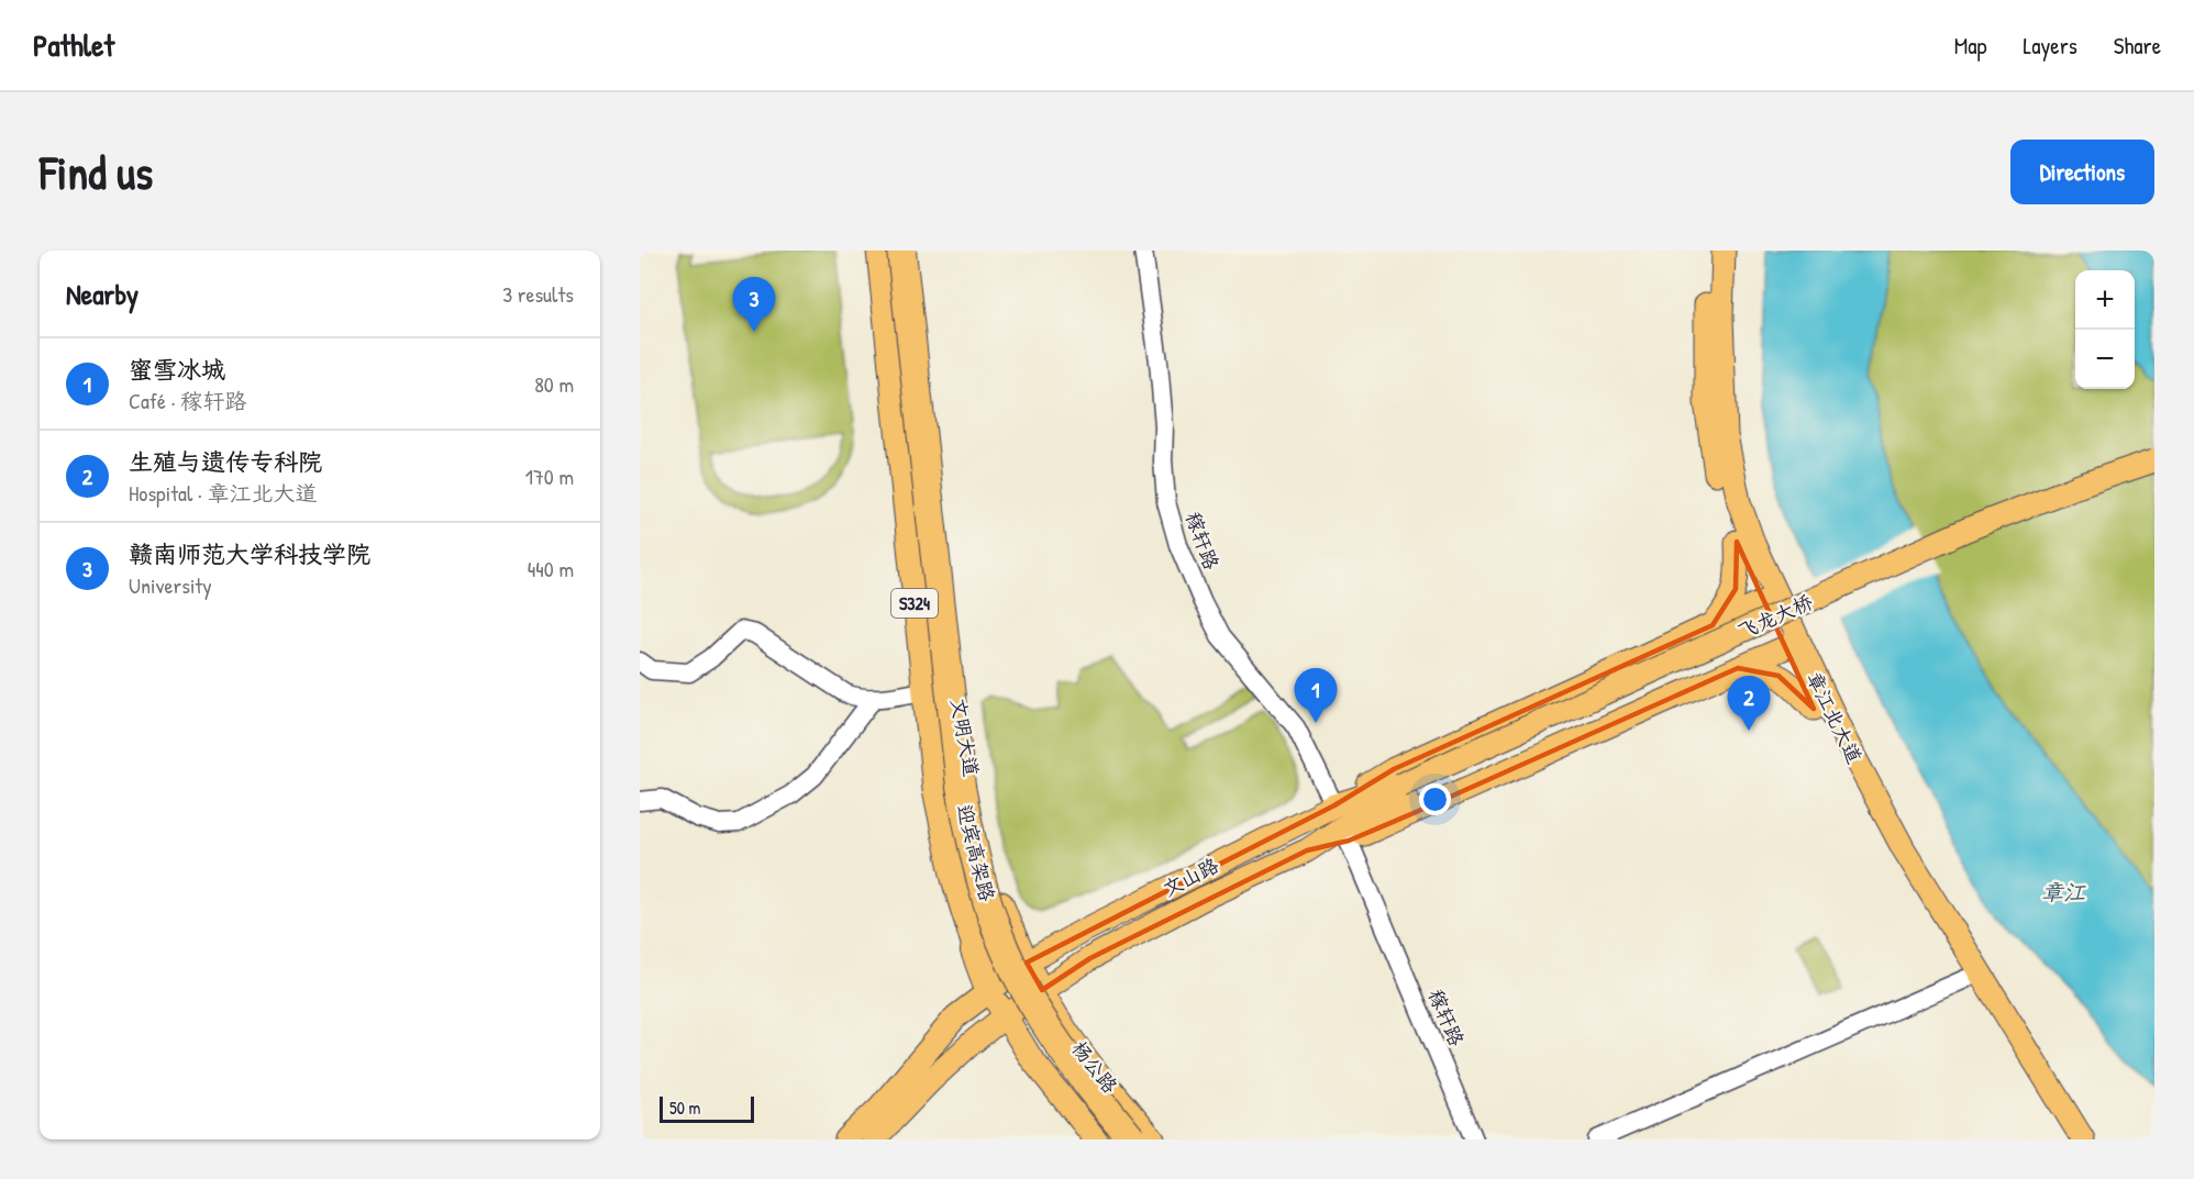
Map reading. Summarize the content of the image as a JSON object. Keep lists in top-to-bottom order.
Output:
{
  "streets": {
    "highway": ["S324", "文明大道", "迎宾高架路"],
    "main road": [
      "飞龙大桥",
      "章江北大道",
      "文山路",
      "杨公路"
    ],
    "street": ["稼轩路"]
  },
  "crossings": [
    ["稼轩路", "文山路"],
    ["S324", "文明大道"],
    ["S324", "文山路"],
    ["飞龙大桥", "文山路"],
    ["文明大道", "文山路"],
    ["文明大道", "杨公路"],
    ["文山路", "杨公路"]
  ],
  "water": ["章江"],
  "scale_bar": "50 m",
  "page": {
    "header": "Pathlet",
    "nav": ["Map", "Layers", "Share"],
    "buttons": "Directions",
    "title": "Find us",
    "heading": ["Nearby", "3 results"],
    "map_buttons": ["+", "−"],
    "pins": ["3", "1", "2"],
    "list": [
      {
        "mark": "1",
        "name": "蜜雪冰城",
        "note": "Café · 稼轩路",
        "value": "80 m"
      },
      {
        "mark": "2",
        "name": "生殖与遗传专科院",
        "note": "Hospital · 章江北大道",
        "value": "170 m"
      },
      {
        "mark": "3",
        "name": "赣南师范大学科技学院",
        "note": "University",
        "value": "440 m"
      }
    ],
    "scale": "50 m"
  }
}
